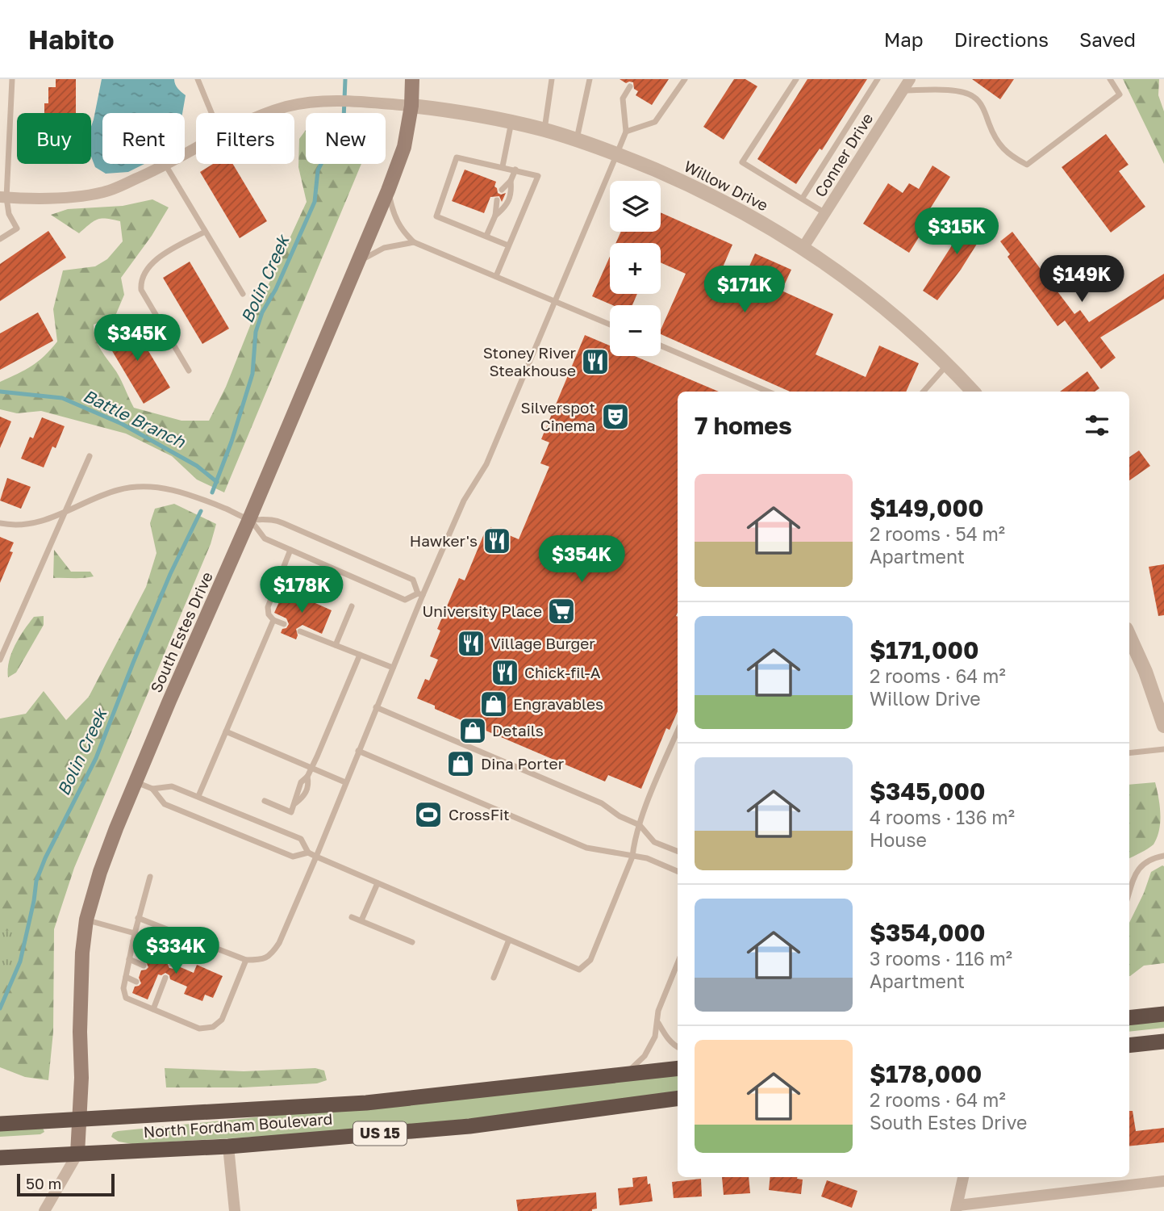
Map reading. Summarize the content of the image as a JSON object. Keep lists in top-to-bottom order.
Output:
{
  "streets": {
    "highway": ["North Fordham Boulevard", "US 15"],
    "main road": ["South Estes Drive"],
    "street": ["Conner Drive", "Willow Drive"]
  },
  "crossings": [
    ["Conner Drive", "Willow Drive"],
    ["Willow Drive", "South Estes Drive"],
    ["South Estes Drive", "North Fordham Boulevard"]
  ],
  "water": ["Bolin Creek", "Battle Branch"],
  "places": {
    "restaurant": [
      "Stoney River Steakhouse",
      "Hawker's",
      "Village Burger",
      "Chick-fil-A"
    ],
    "theatre": ["Silverspot Cinema"],
    "supermarket": ["University Place"],
    "shop": ["Engravables", "Details", "Dina Porter"],
    "sports": ["CrossFit"]
  },
  "scale_bar": "50 m",
  "page": {
    "header": "Habito",
    "nav": ["Map", "Directions", "Saved"],
    "chip": [
      "Buy",
      "Rent",
      "Filters",
      "New"
    ],
    "map_buttons": ["+", "−"],
    "price": [
      "$315K",
      "$149K",
      "$171K",
      "$345K",
      "$354K",
      "$178K",
      "$334K"
    ],
    "heading": "7 homes",
    "list": [
      {
        "name": "$149,000",
        "note": "2 rooms · 54 m² · Apartment"
      },
      {
        "name": "$171,000",
        "note": "2 rooms · 64 m² · Willow Drive"
      },
      {
        "name": "$345,000",
        "note": "4 rooms · 136 m² · House"
      },
      {
        "name": "$354,000",
        "note": "3 rooms · 116 m² · Apartment"
      },
      {
        "name": "$178,000",
        "note": "2 rooms · 64 m² · South Estes Drive"
      }
    ],
    "scale": "50 m"
  }
}
